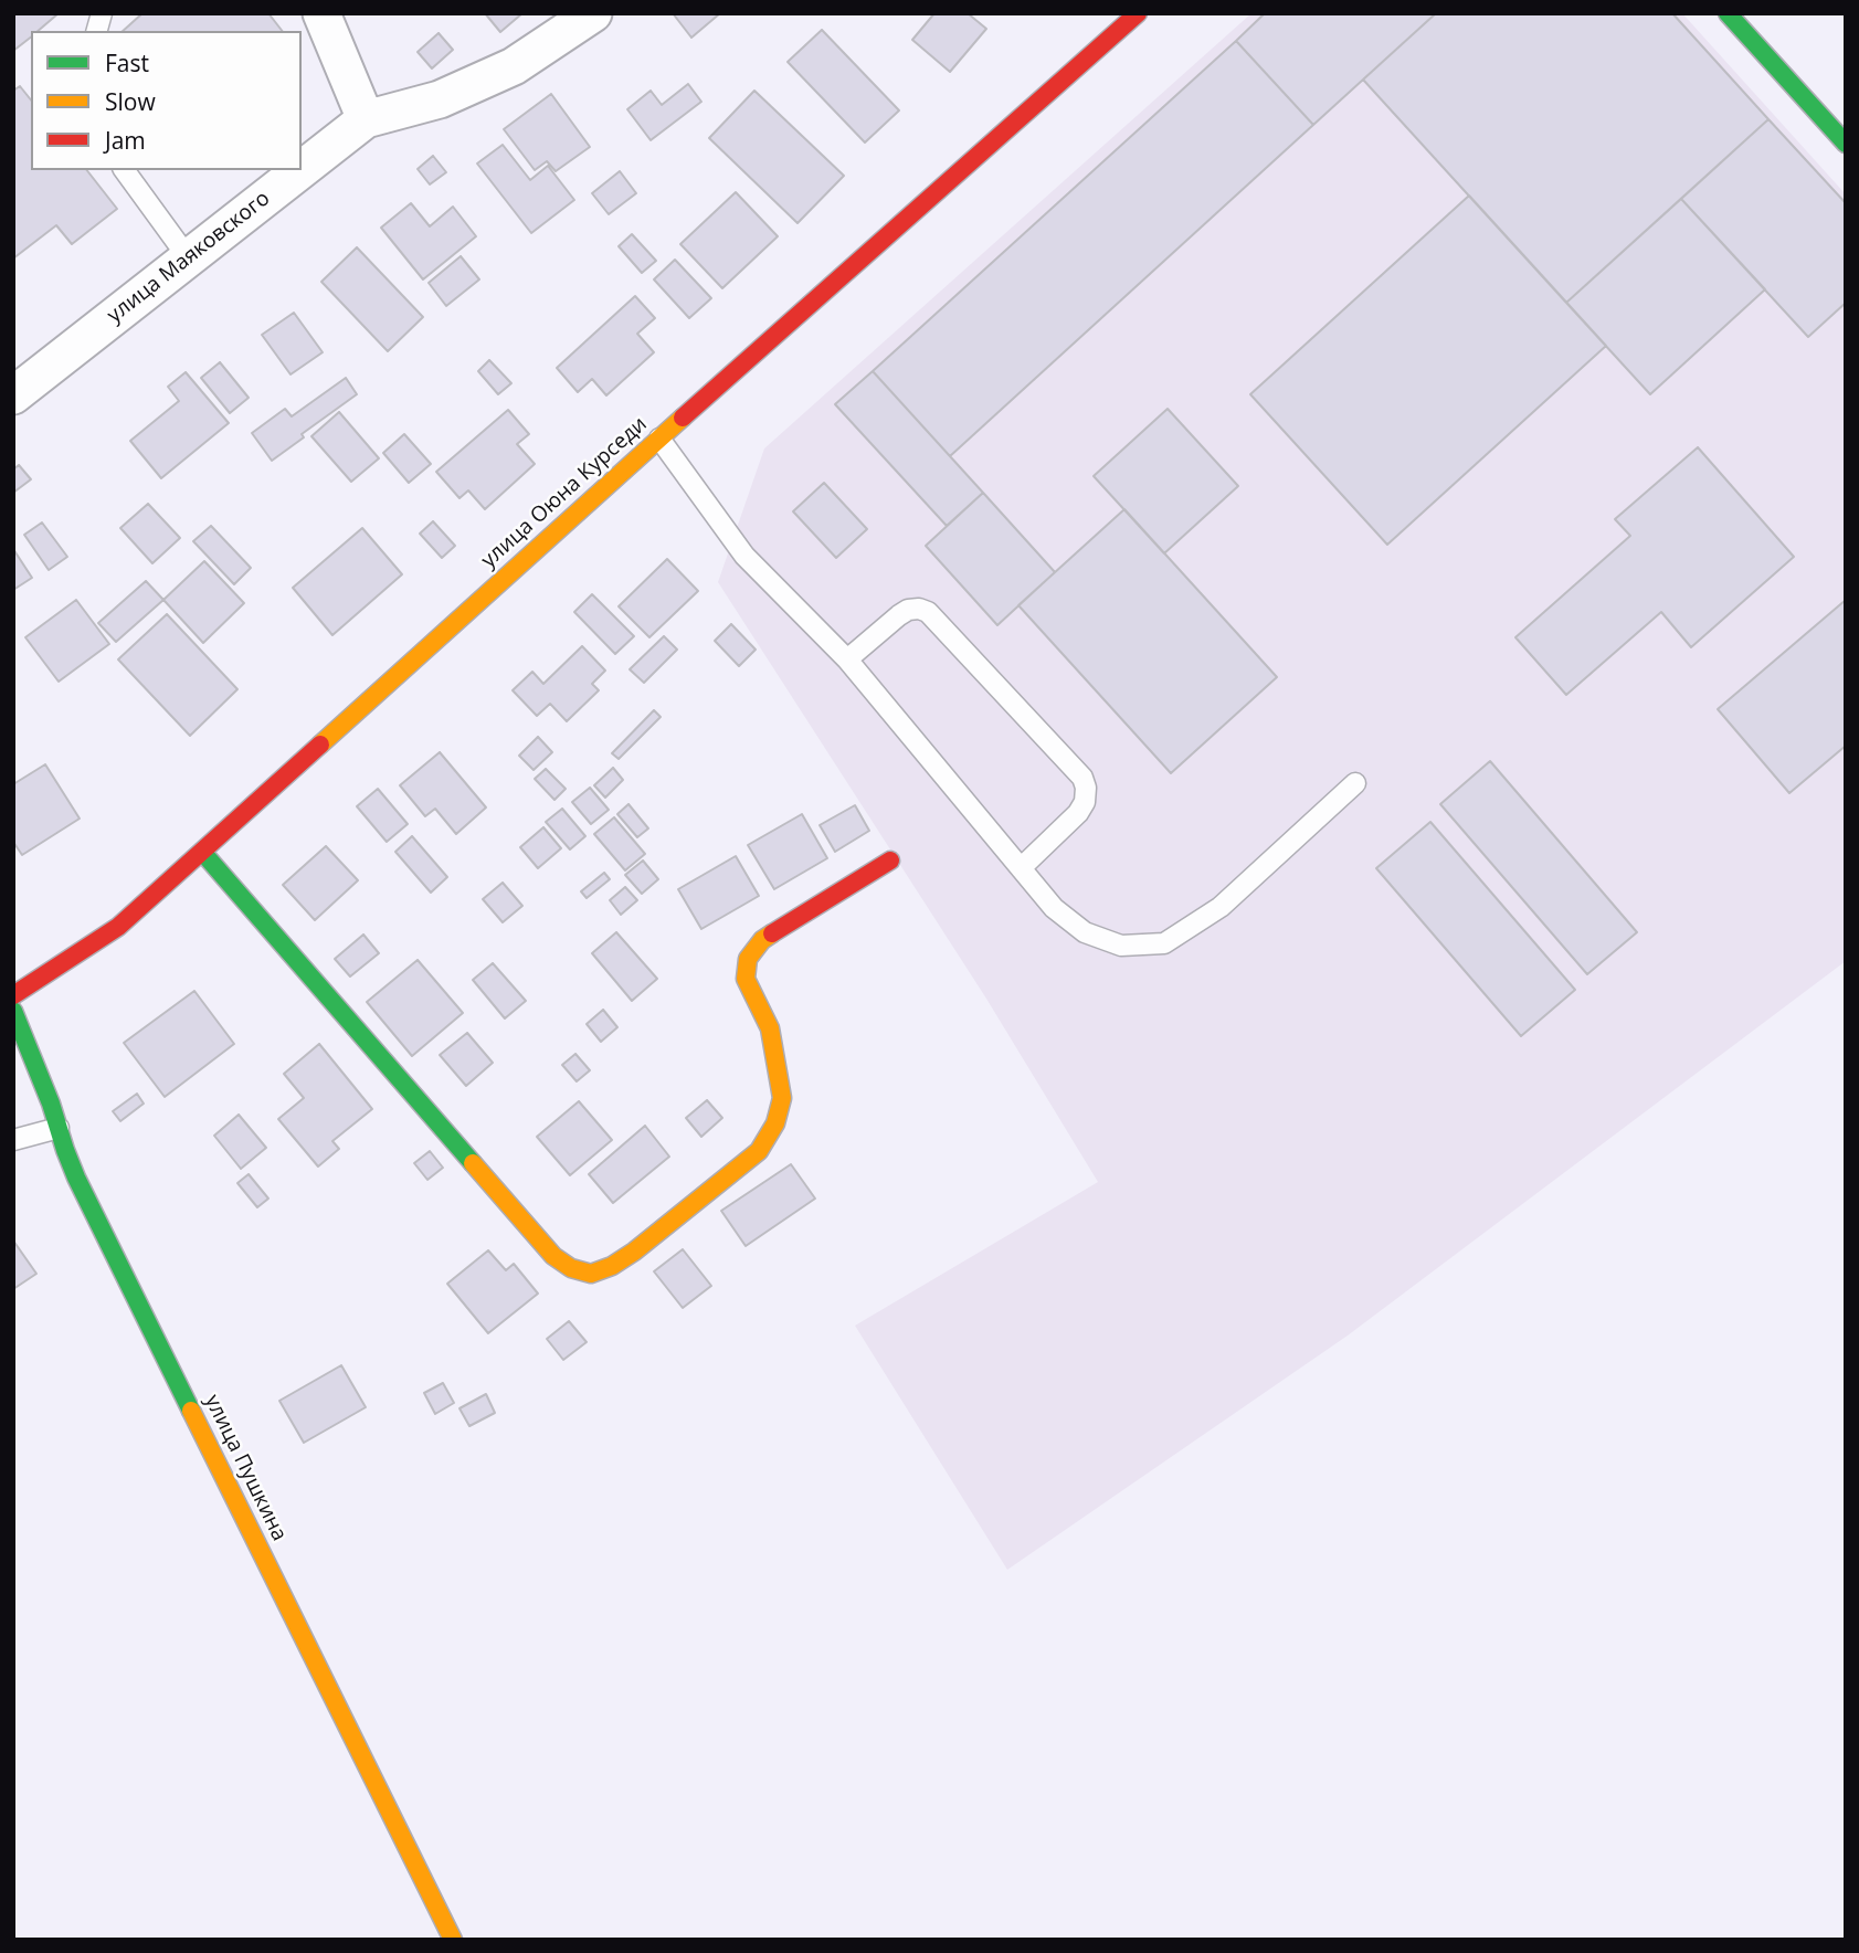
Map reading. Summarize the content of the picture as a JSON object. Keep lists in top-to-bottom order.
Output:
{
  "streets": {
    "street": ["улица Маяковского", "улица Оюна Курседи", "улица Пушкина"]
  },
  "legend": ["Fast", "Slow", "Jam"]
}
